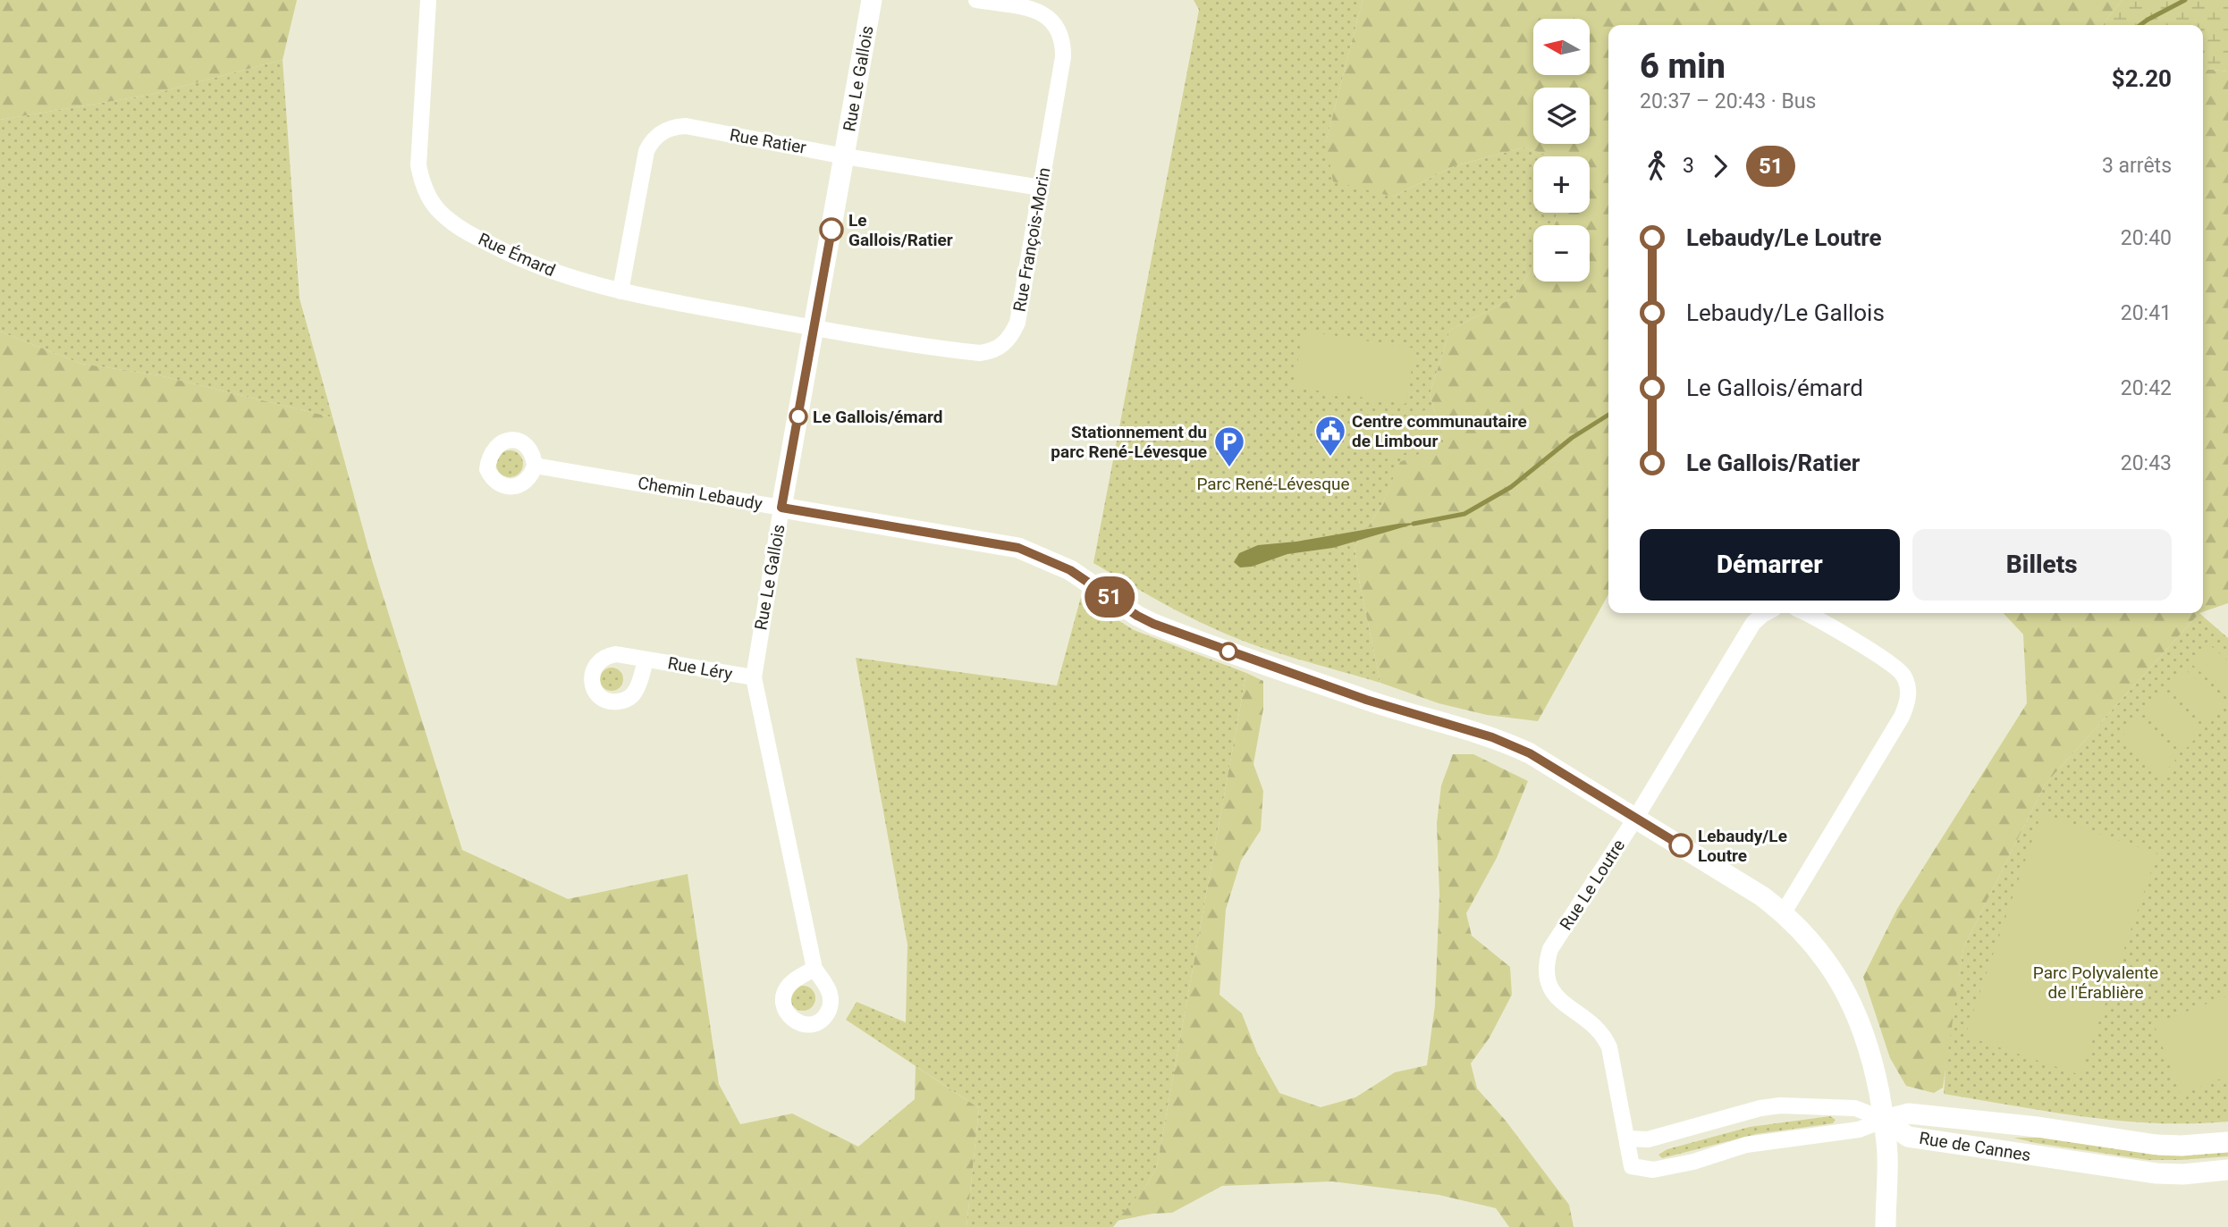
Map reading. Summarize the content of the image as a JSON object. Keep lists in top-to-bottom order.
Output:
{
  "streets": {
    "street": [
      "Rue Le Gallois",
      "Rue Ratier",
      "Rue François-Morin",
      "Rue Émard",
      "Chemin Lebaudy",
      "Rue Léry",
      "Rue Le Loutre",
      "Rue de Cannes"
    ]
  },
  "crossings": [
    ["Rue Le Gallois", "Rue Ratier"],
    ["Rue Le Gallois", "Rue François-Morin"],
    ["Rue Le Gallois", "Rue Émard"],
    ["Rue Le Gallois", "Chemin Lebaudy"],
    ["Rue Le Gallois", "Rue Léry"],
    ["Rue Ratier", "Rue François-Morin"],
    ["Rue Ratier", "Rue Émard"],
    ["Rue François-Morin", "Rue Émard"],
    ["Chemin Lebaudy", "Rue Le Loutre"],
    ["Chemin Lebaudy", "Rue de Cannes"],
    ["Rue Le Loutre", "Rue de Cannes"]
  ],
  "parks": ["Parc René-Lévesque", "Parc Polyvalente de l'Érablière"],
  "places": {
    "other": ["Le Gallois/Ratier", "Le Gallois/émard", "Lebaudy/Le Loutre"],
    "public building": ["Centre communautaire de Limbour"],
    "parking": ["Stationnement du parc René-Lévesque"]
  },
  "lines": ["bus line 51"],
  "north": "left",
  "page": {
    "on_map": "51",
    "map_buttons": ["+", "−"],
    "heading": ["6 min", "20:37 – 20:43 · Bus", "$2.20"],
    "legs": ["3", "51", "3 arrêts"],
    "list": [
      {
        "name": "Lebaudy/Le Loutre",
        "value": "20:40"
      },
      {
        "name": "Lebaudy/Le Gallois",
        "value": "20:41"
      },
      {
        "name": "Le Gallois/émard",
        "value": "20:42"
      },
      {
        "name": "Le Gallois/Ratier",
        "value": "20:43"
      }
    ],
    "buttons": ["Démarrer", "Billets"]
  }
}
